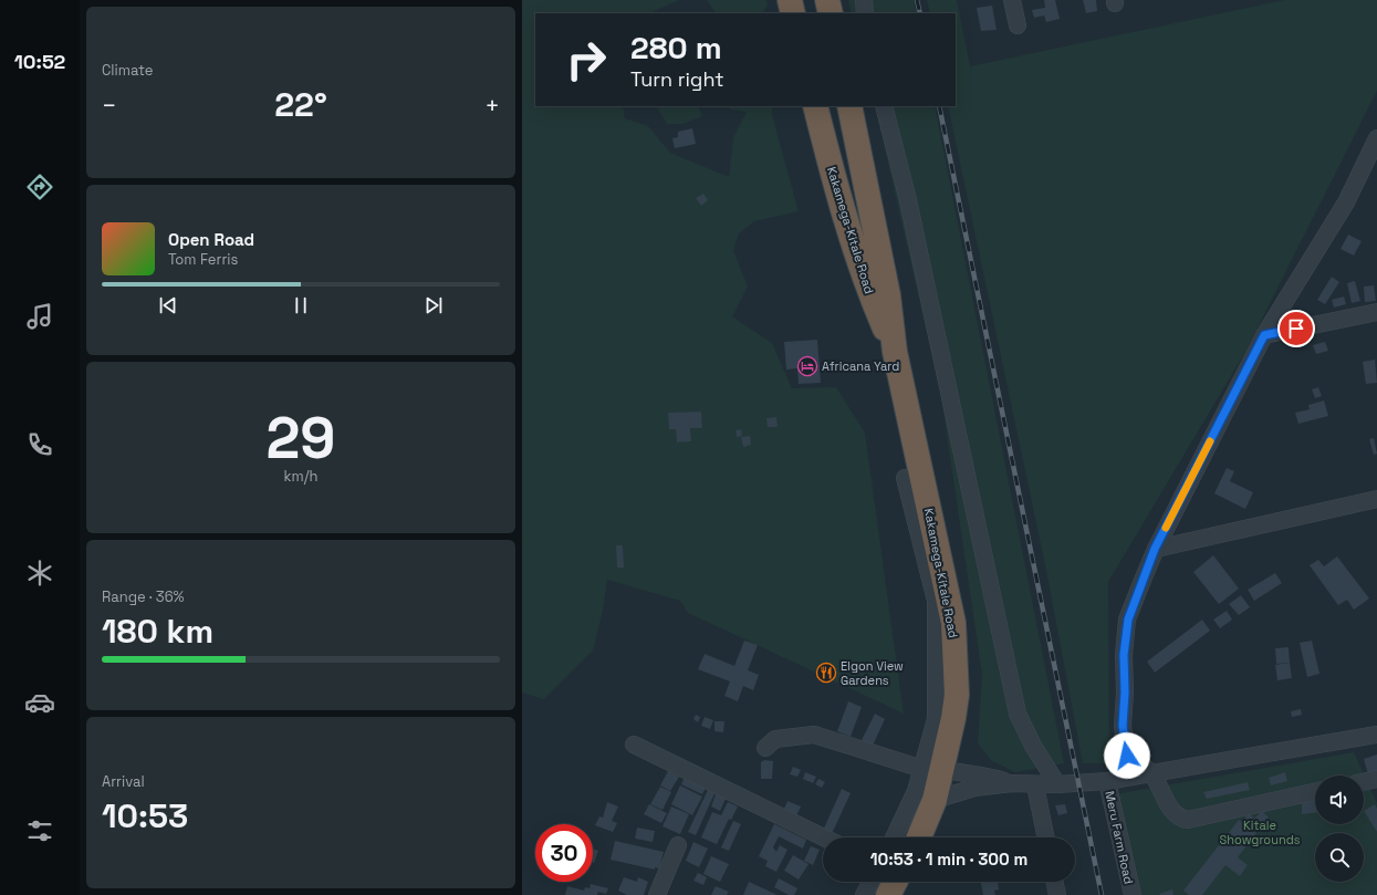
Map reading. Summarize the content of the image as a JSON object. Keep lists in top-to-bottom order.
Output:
{
  "streets": {
    "highway": ["Kakamega-Kitale Road"],
    "street": ["Meru Farm Road"]
  },
  "parks": ["Kitale Showgrounds"],
  "places": {
    "hotel": ["Africana Yard"],
    "restaurant": ["Elgon View Gardens"]
  },
  "page": {
    "tabs": "10:52",
    "tile": [
      "Climate",
      ["29", "km/h"],
      ["Range · 36%", "180 km"],
      ["Arrival", "10:53"]
    ],
    "turn": ["280 m", "Turn right"],
    "heat": ["−", "22°", "+"],
    "song": ["Open Road", "Tom Ferris"],
    "limit": "30",
    "trip": "10:53 · 1 min · 300 m"
  }
}
